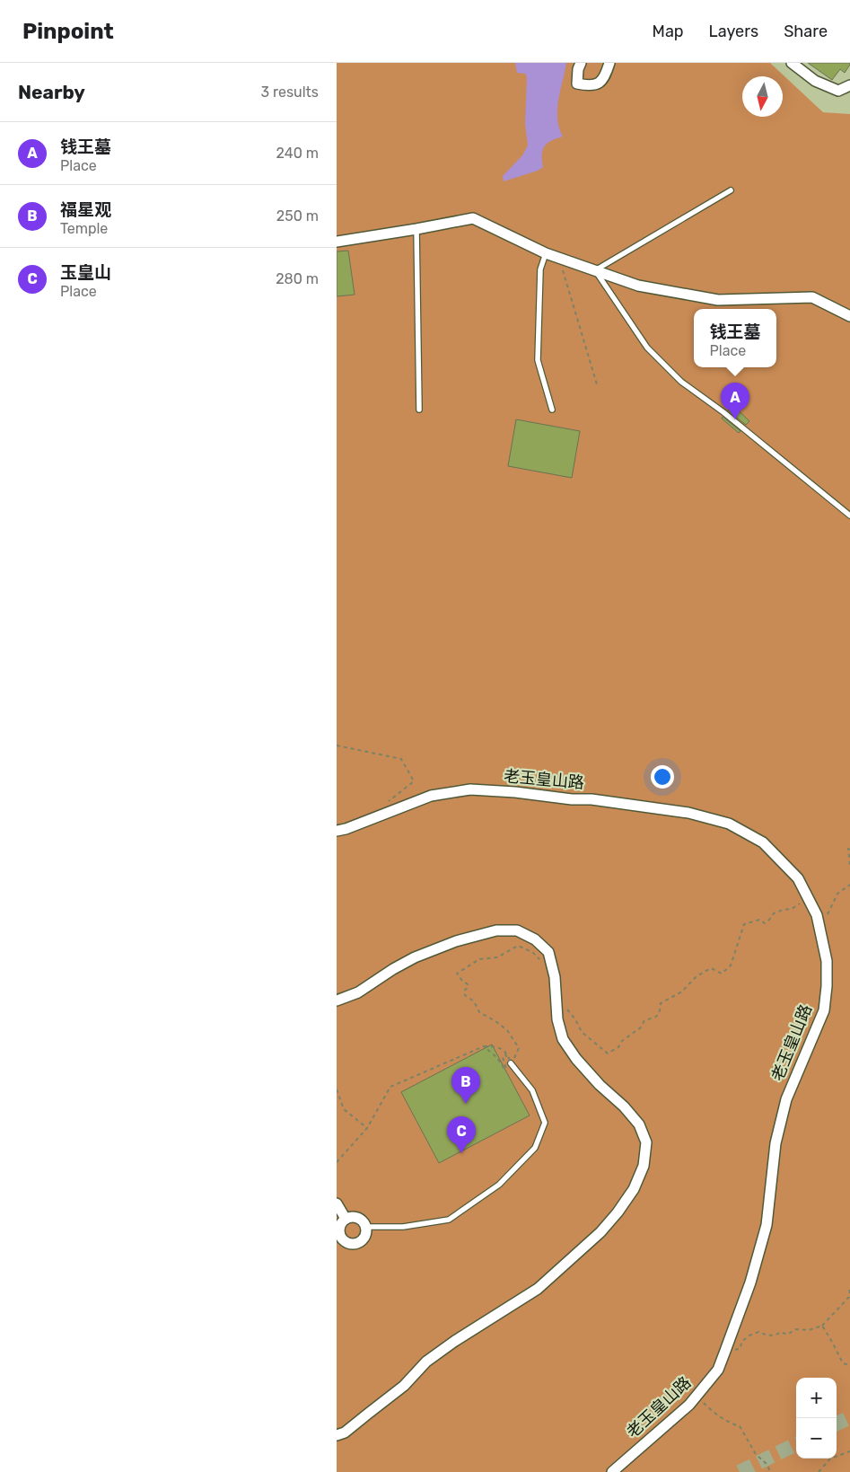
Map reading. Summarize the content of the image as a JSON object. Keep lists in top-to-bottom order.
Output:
{
  "streets": {
    "street": ["老玉皇山路"]
  },
  "north": "bottom",
  "page": {
    "header": "Pinpoint",
    "nav": ["Map", "Layers", "Share"],
    "heading": ["Nearby", "3 results"],
    "list": [
      {
        "mark": "A",
        "name": "钱王墓",
        "note": "Place",
        "value": "240 m"
      },
      {
        "mark": "B",
        "name": "福星观",
        "note": "Temple",
        "value": "250 m"
      },
      {
        "mark": "C",
        "name": "玉皇山",
        "note": "Place",
        "value": "280 m"
      }
    ],
    "popup": ["钱王墓", "Place"],
    "pins": ["A", "B", "C"],
    "map_buttons": ["+", "−"]
  }
}
